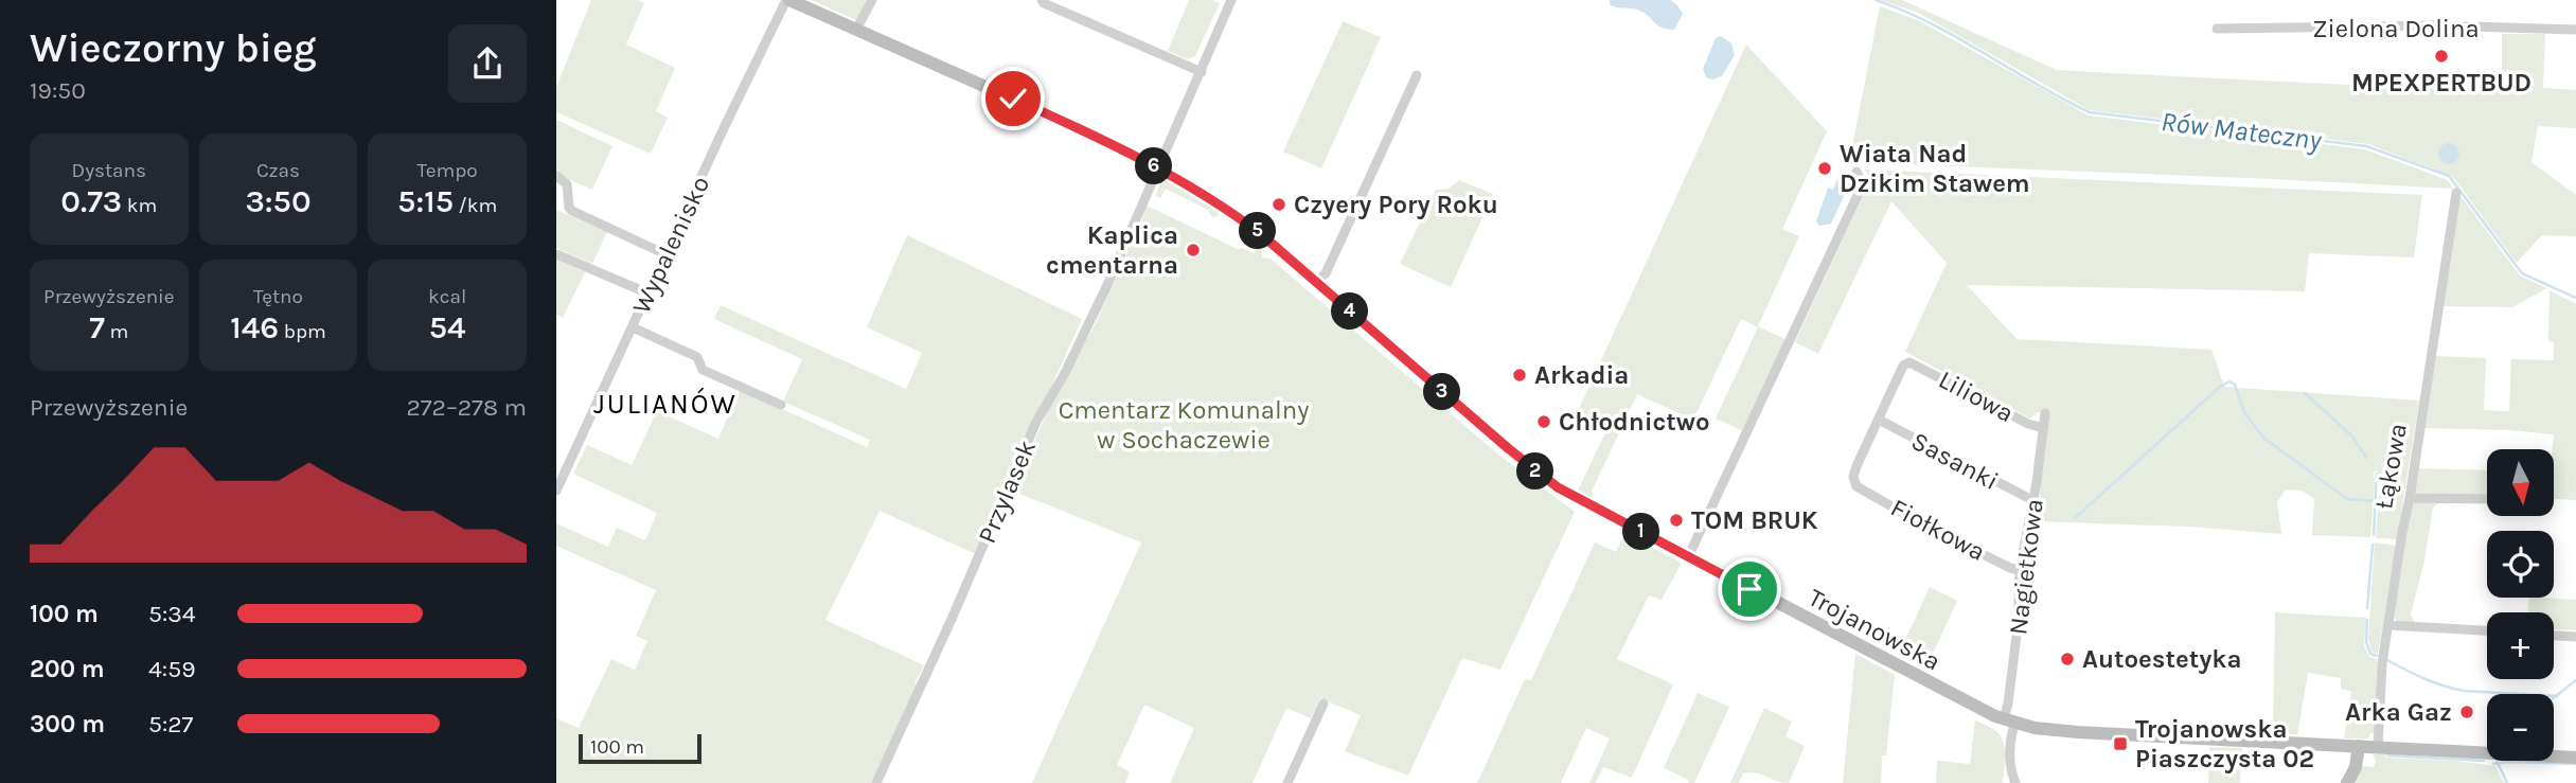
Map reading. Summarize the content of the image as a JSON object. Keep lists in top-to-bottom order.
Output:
{
  "streets": {
    "street": [
      "Zielona Dolina",
      "Wypalenisko",
      "Liliowa",
      "Sasanki",
      "Łąkowa",
      "Przylasek",
      "Fiołkowa",
      "Nagietkowa",
      "Trojanowska"
    ]
  },
  "crossings": [
    ["Wypalenisko", "Trojanowska"],
    ["Liliowa", "Sasanki"],
    ["Liliowa", "Fiołkowa"],
    ["Liliowa", "Nagietkowa"],
    ["Sasanki", "Fiołkowa"],
    ["Sasanki", "Nagietkowa"],
    ["Łąkowa", "Trojanowska"],
    ["Przylasek", "Trojanowska"],
    ["Fiołkowa", "Nagietkowa"],
    ["Nagietkowa", "Trojanowska"]
  ],
  "districts": ["JULIANÓW"],
  "water": ["Rów Mateczny"],
  "parks": ["Cmentarz Komunalny w Sochaczewie"],
  "places": {
    "other": [
      "MPEXPERTBUD",
      "Wiata Nad Dzikim Stawem",
      "Czyery Pory Roku",
      "Kaplica cmentarna",
      "Arkadia",
      "Chłodnictwo",
      "TOM BRUK",
      "Autoestetyka",
      "Arka Gaz"
    ],
    "transit": ["Trojanowska Piaszczysta 02"]
  },
  "scale_bar": "100 m",
  "north": "bottom",
  "page": {
    "heading": ["Wieczorny bieg", "19:50"],
    "stats": [
      ["Dystans", "0.73 km"],
      ["Czas", "3:50"],
      ["Tempo", "5:15 /km"],
      ["Przewyższenie", "7 m"],
      ["Tętno", "146 bpm"],
      ["kcal", "54"]
    ],
    "pins": [
      "6",
      "5",
      "4",
      "3",
      "2",
      "1"
    ],
    "chart": ["Przewyższenie", "272–278 m"],
    "map_buttons": ["+", "−"],
    "list": [
      {
        "name": "100 m",
        "note": "5:34"
      },
      {
        "name": "200 m",
        "note": "4:59"
      },
      {
        "name": "300 m",
        "note": "5:27"
      }
    ],
    "scale": "100 m"
  }
}
